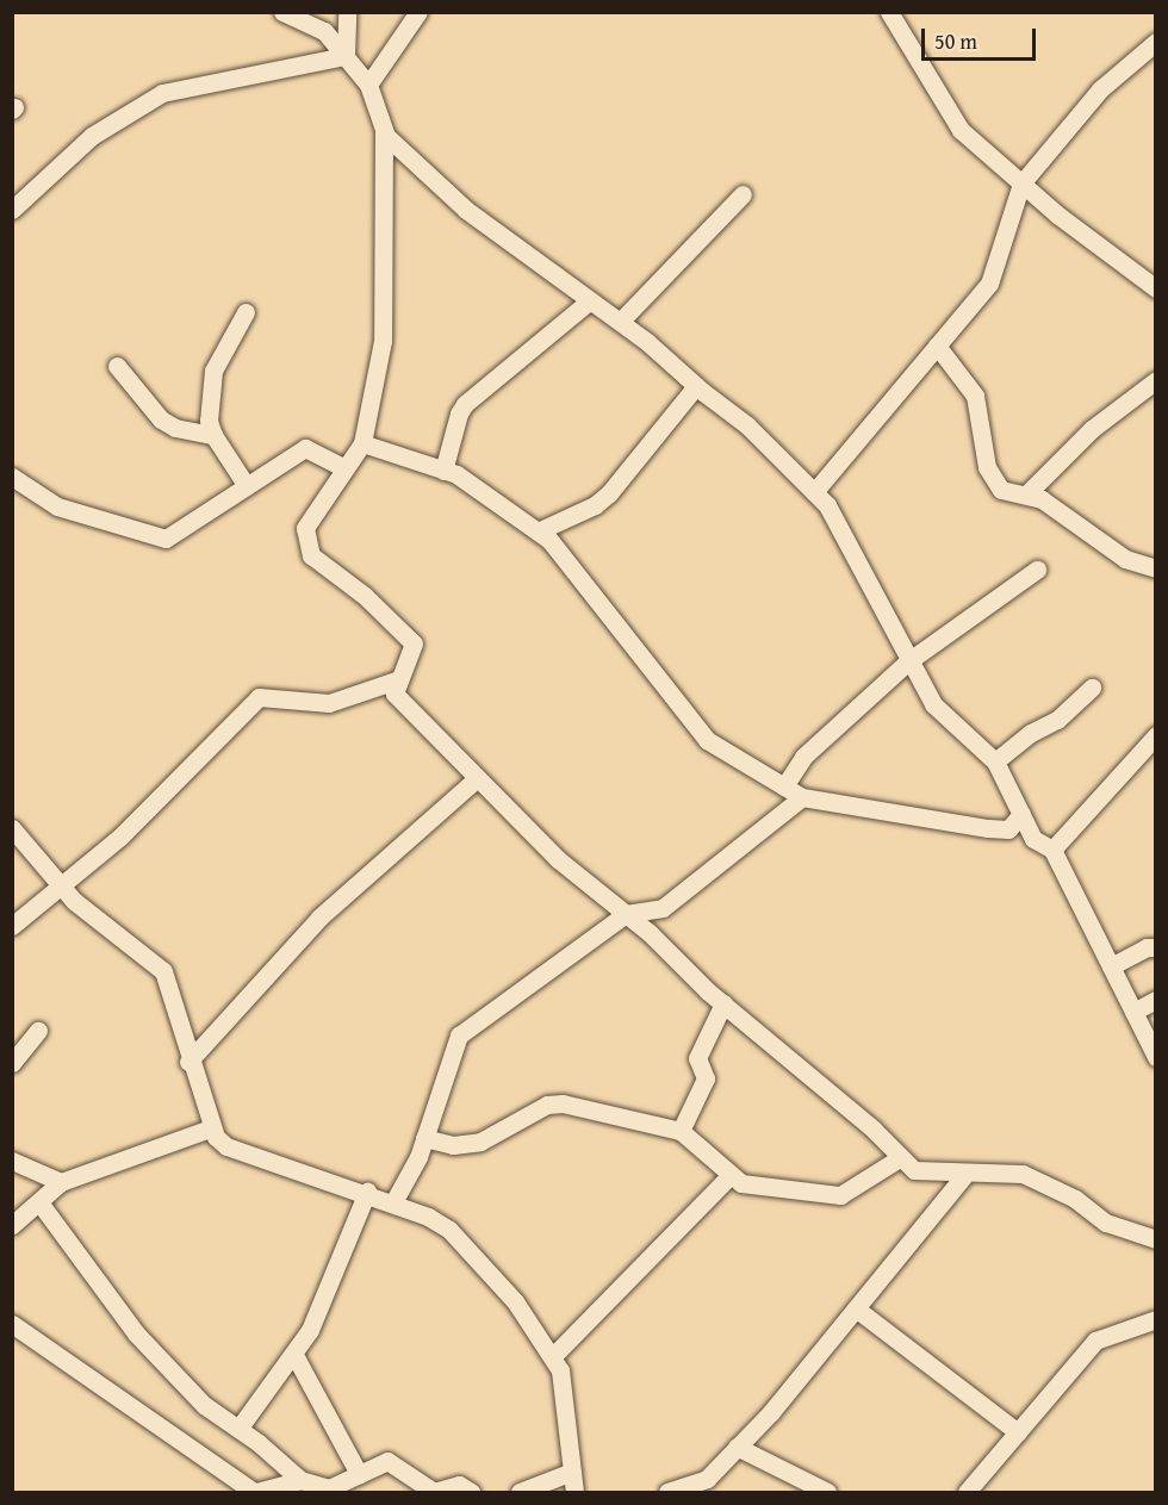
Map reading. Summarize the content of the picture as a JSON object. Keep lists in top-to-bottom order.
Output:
{
  "scale_bar": "50 m"
}
